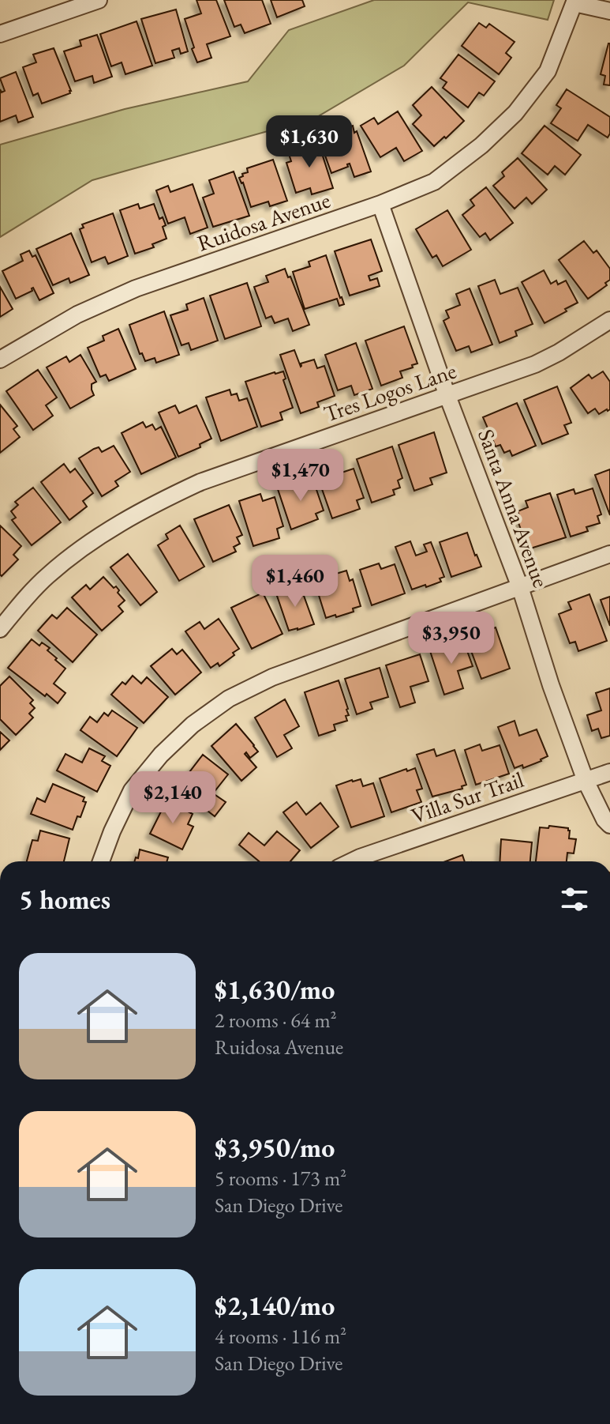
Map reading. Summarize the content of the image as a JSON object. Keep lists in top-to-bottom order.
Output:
{
  "streets": {
    "street": [
      "Ruidosa Avenue",
      "Tres Logos Lane",
      "Santa Anna Avenue",
      "Villa Sur Trail"
    ]
  },
  "crossings": [
    ["Ruidosa Avenue", "Santa Anna Avenue"],
    ["Tres Logos Lane", "Santa Anna Avenue"],
    ["Santa Anna Avenue", "Villa Sur Trail"]
  ],
  "page": {
    "price": [
      "$1,630",
      "$1,470",
      "$1,460",
      "$3,950",
      "$2,140"
    ],
    "heading": "5 homes",
    "list": [
      {
        "name": "$1,630/mo",
        "note": "2 rooms · 64 m² · Ruidosa Avenue"
      },
      {
        "name": "$3,950/mo",
        "note": "5 rooms · 173 m² · San Diego Drive"
      },
      {
        "name": "$2,140/mo",
        "note": "4 rooms · 116 m² · San Diego Drive"
      }
    ]
  }
}
